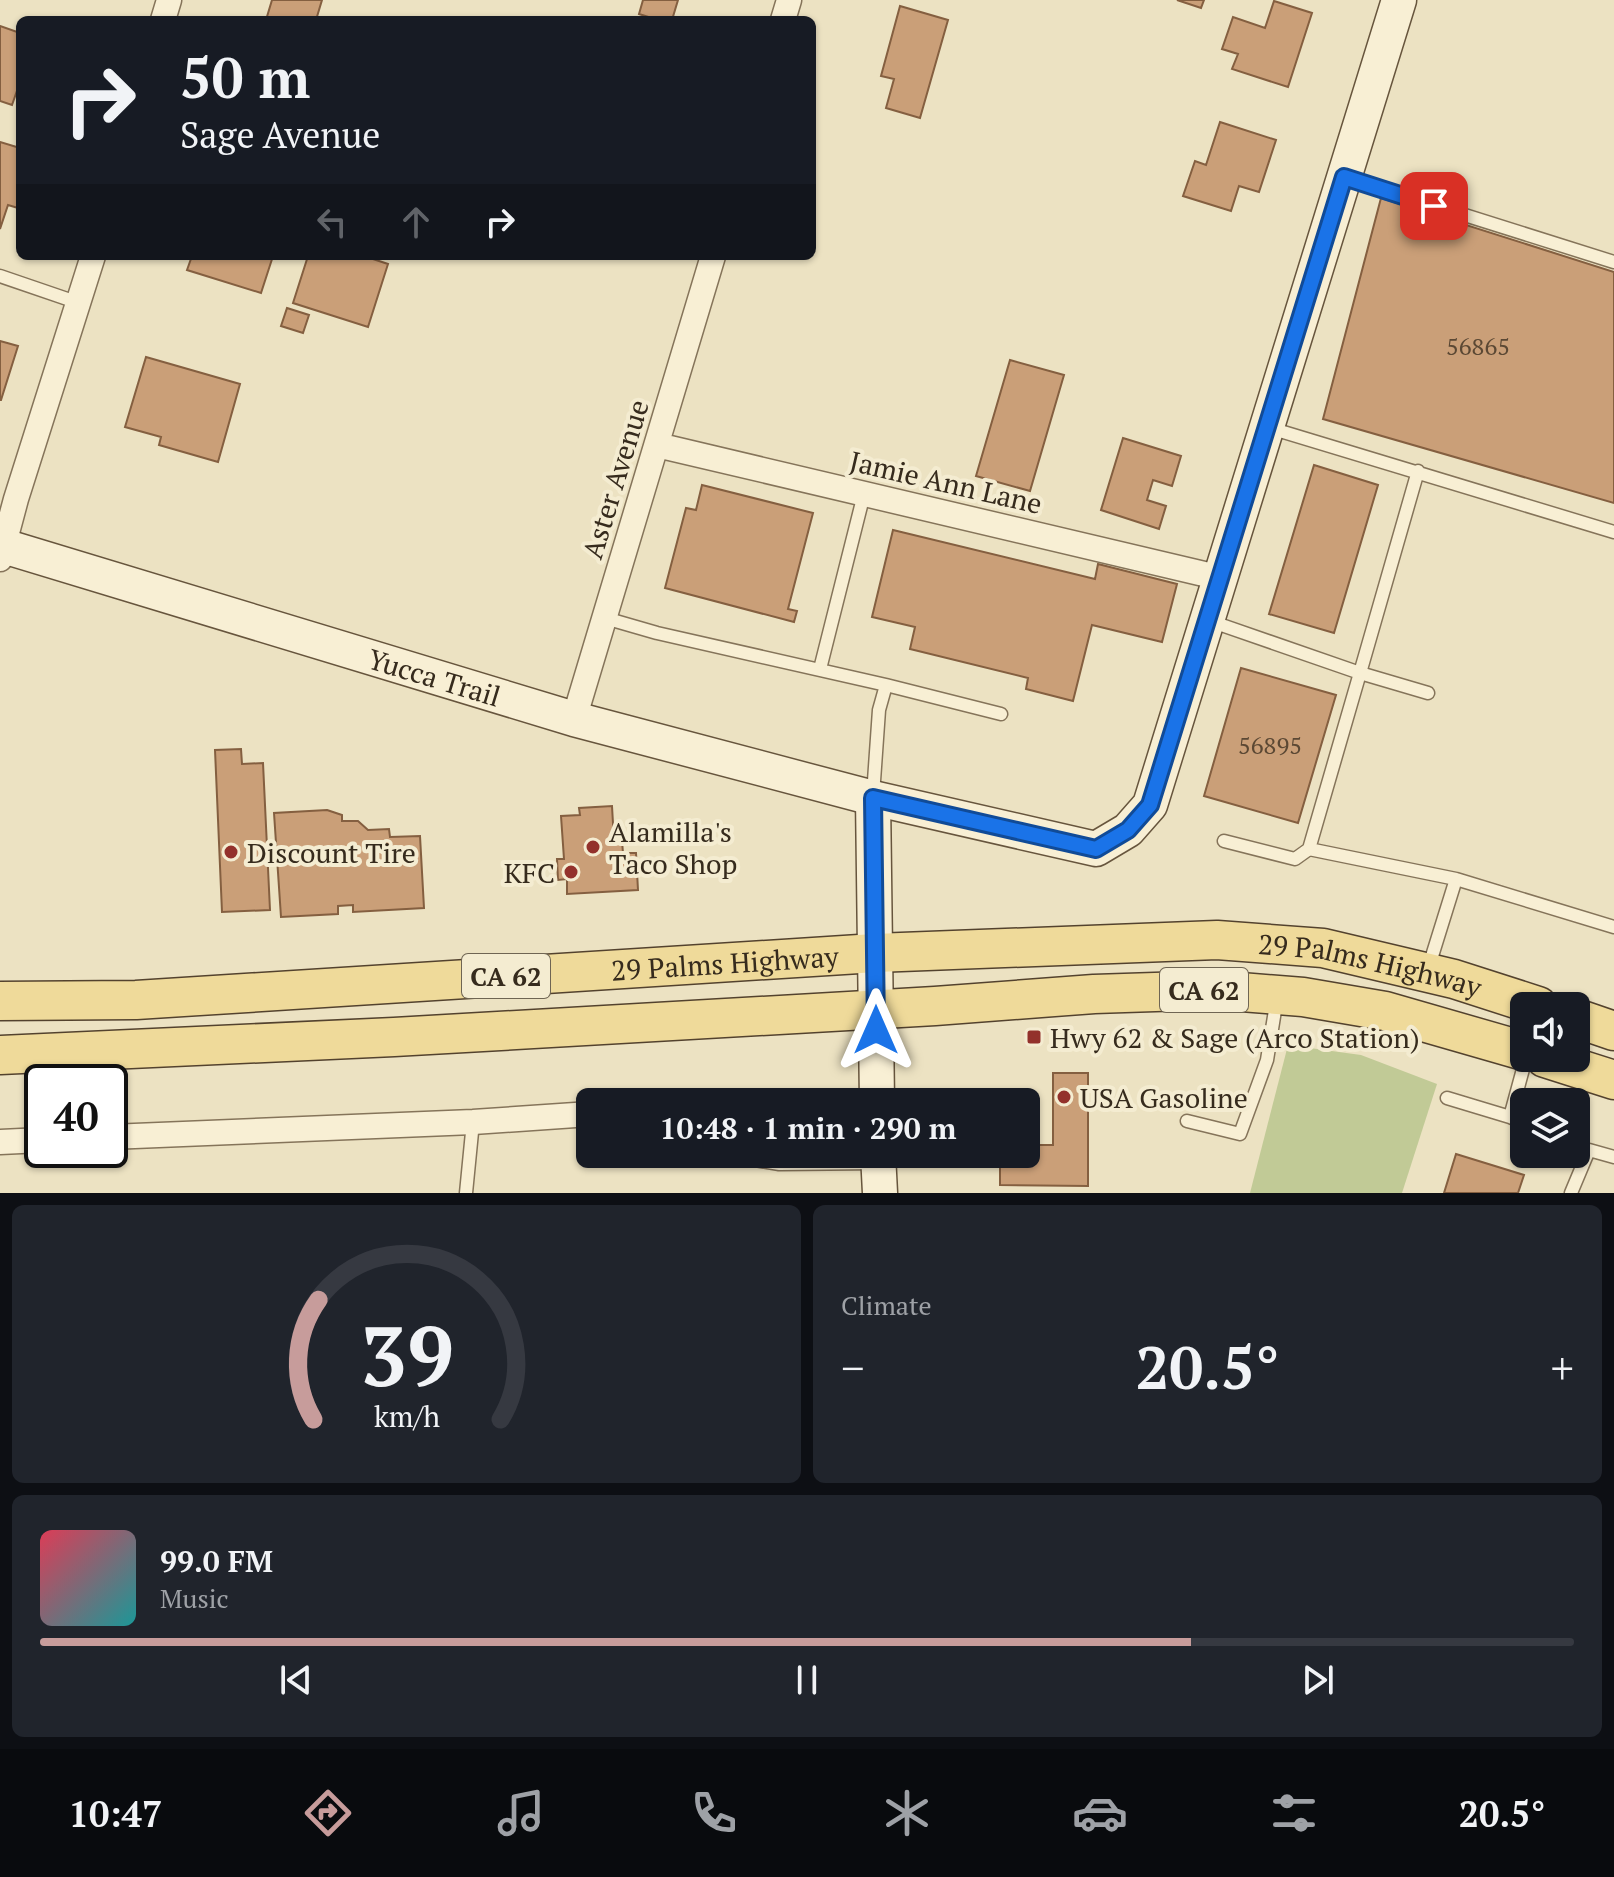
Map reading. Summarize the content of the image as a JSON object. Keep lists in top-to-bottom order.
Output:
{
  "streets": {
    "main road": ["29 Palms Highway", "CA 62"],
    "street": ["Aster Avenue", "Jamie Ann Lane", "Yucca Trail"]
  },
  "crossings": [
    ["Aster Avenue", "Jamie Ann Lane"],
    ["Aster Avenue", "Yucca Trail"]
  ],
  "places": {
    "other": [
      "Alamilla's Taco Shop",
      "Discount Tire",
      "KFC",
      "USA Gasoline"
    ],
    "transit": ["Hwy 62 & Sage (Arco Station)"]
  },
  "house_numbers": ["56865", "56895"],
  "page": {
    "turn": ["50 m", "Sage Avenue"],
    "limit": "40",
    "trip": "10:48 · 1 min · 290 m",
    "tile": "Climate",
    "heat": ["−", "20.5°", "+"],
    "song": ["99.0 FM", "Music"],
    "tabs": ["10:47", "20.5°"],
    "gauge": ["39", "km/h"]
  }
}
